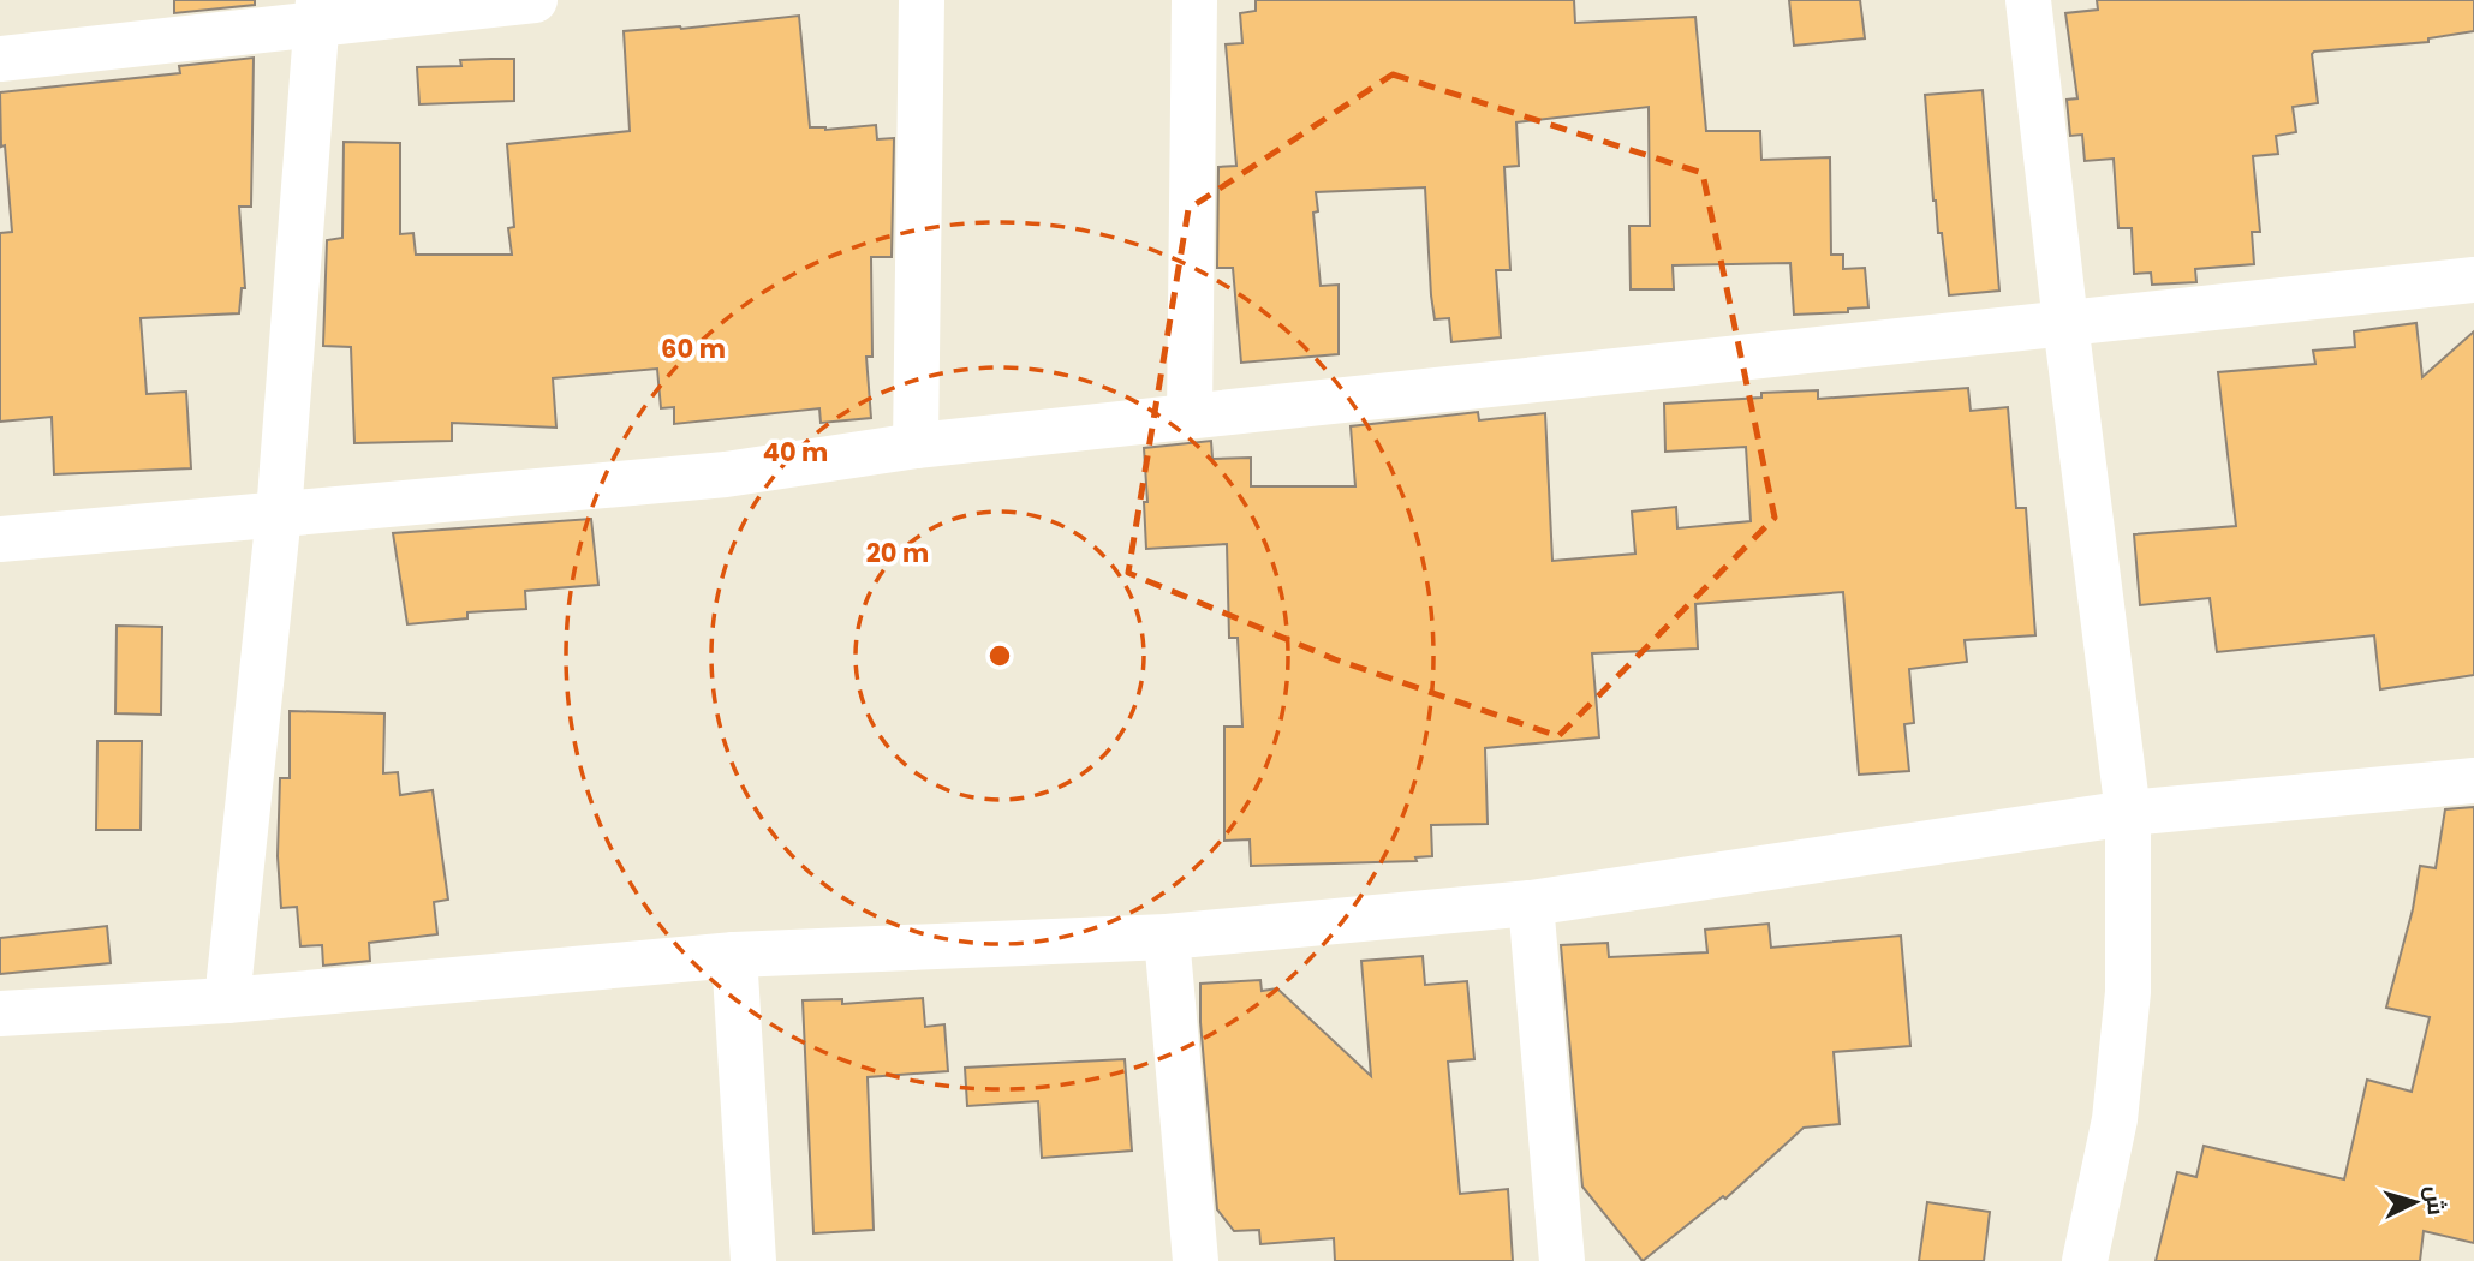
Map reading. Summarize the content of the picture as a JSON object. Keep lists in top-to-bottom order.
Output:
{
  "north": "right",
  "rings": ["60 m", "40 m", "20 m"]
}
